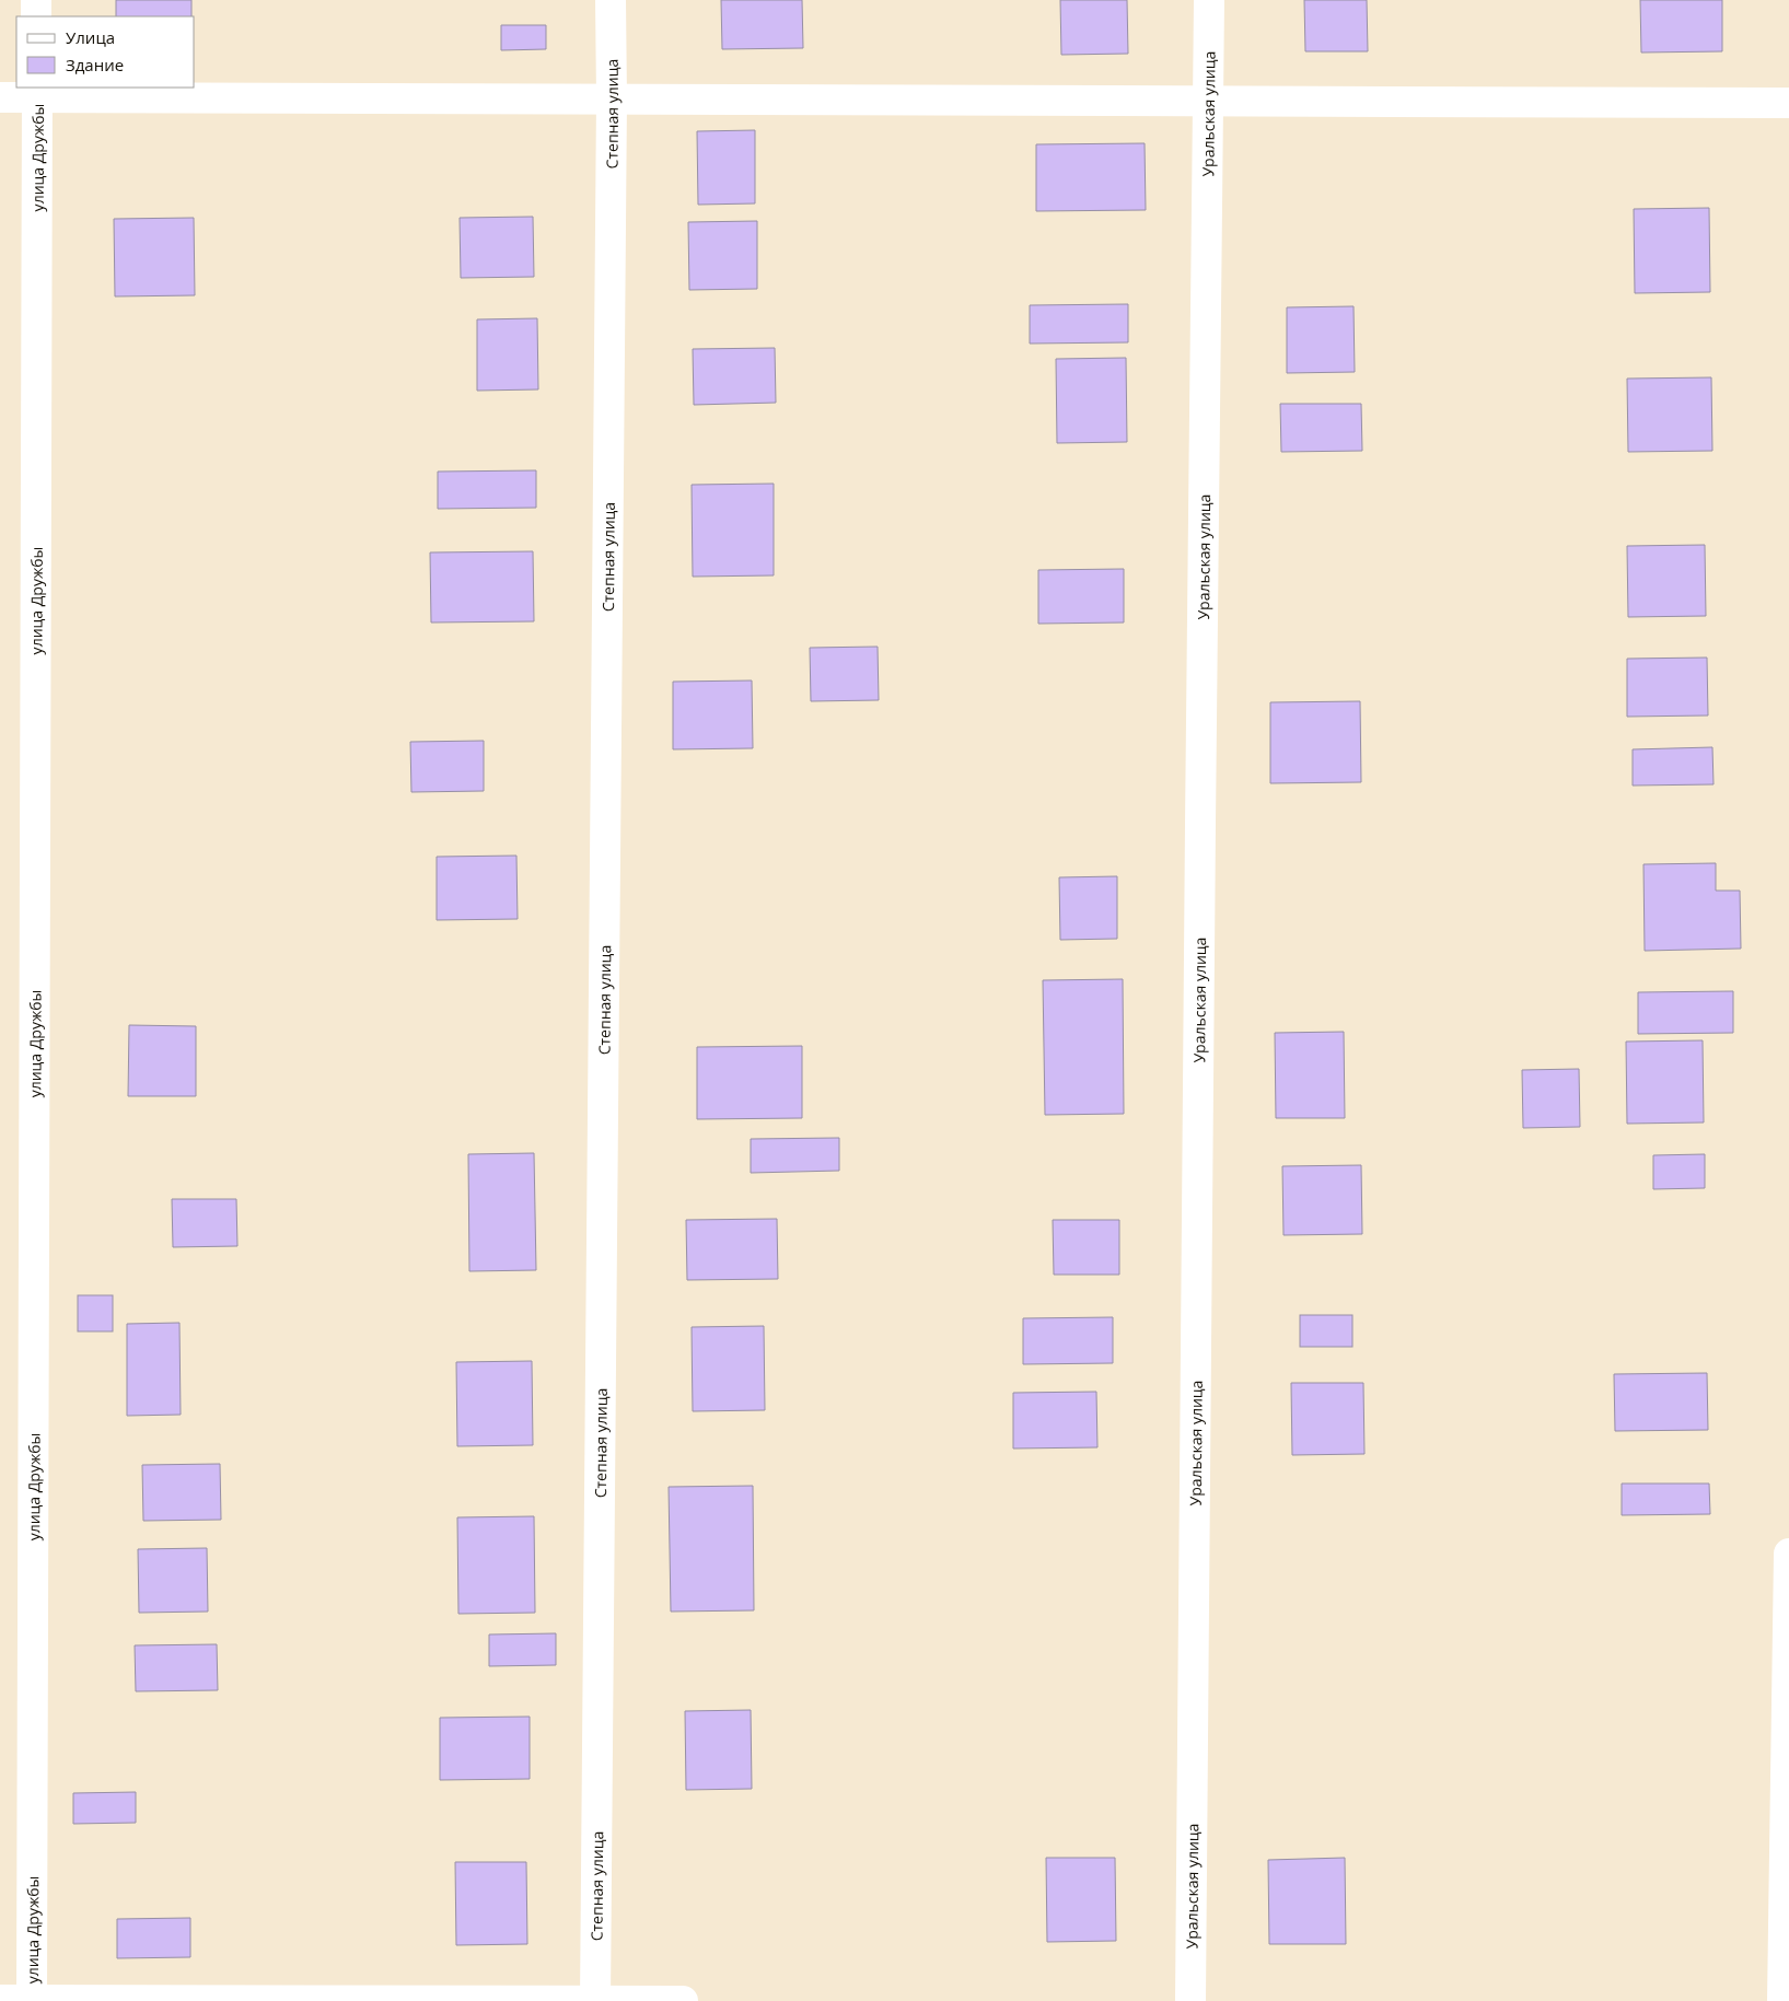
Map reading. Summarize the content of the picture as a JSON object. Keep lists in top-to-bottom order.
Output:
{
  "streets": {
    "street": ["Степная улица", "Уральская улица", "улица Дружбы"]
  },
  "legend": ["Улица", "Здание"]
}
